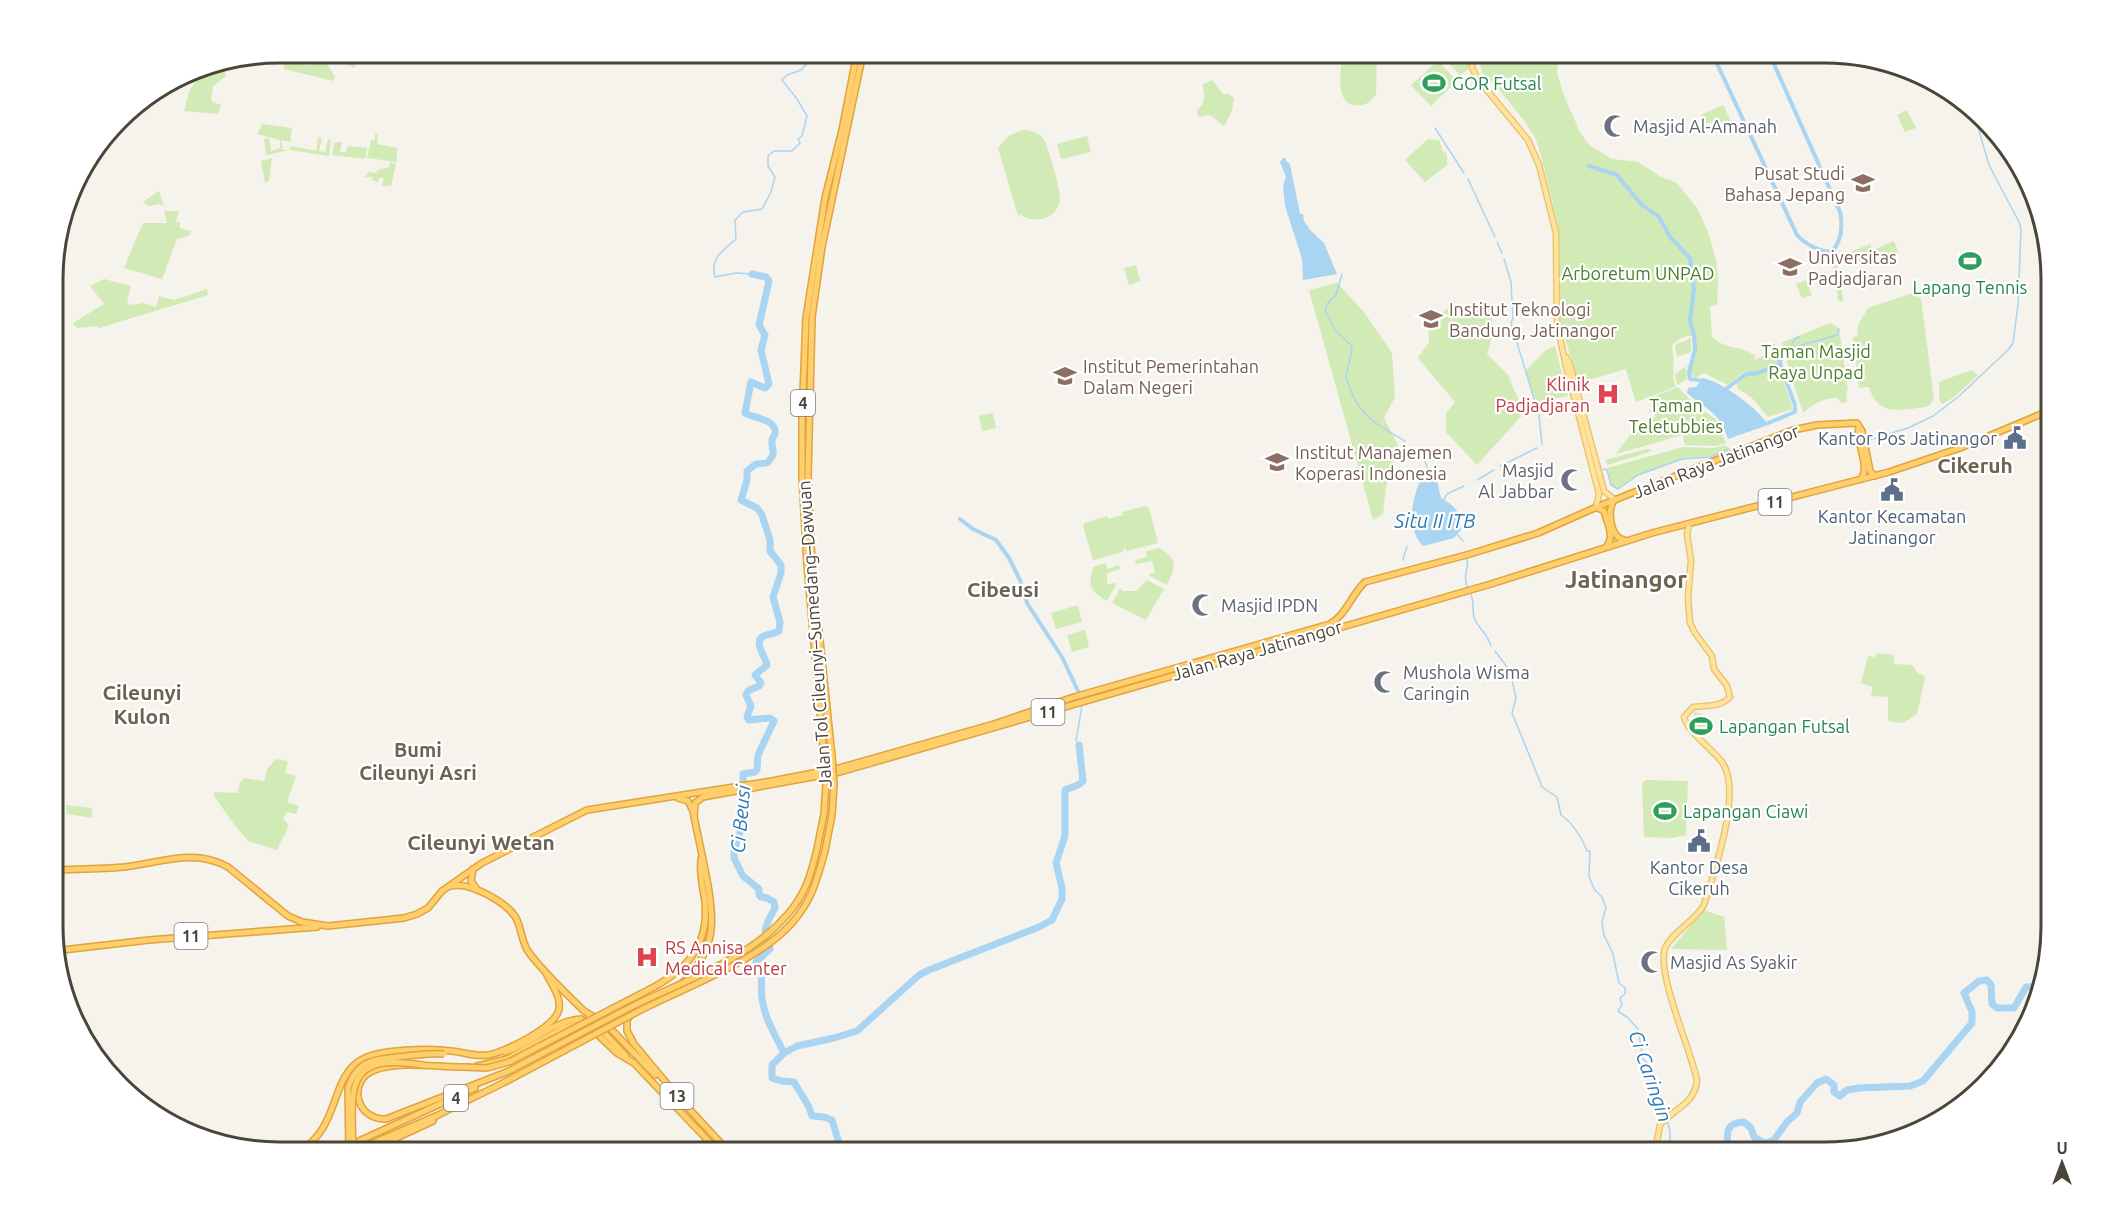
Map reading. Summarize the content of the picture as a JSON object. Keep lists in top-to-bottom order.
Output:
{
  "streets": {
    "highway": [
      "4",
      "Jalan Raya Jatinangor",
      "11",
      "Jalan Tol Cileunyi–Sumedang–Dawuan",
      "13"
    ]
  },
  "crossings": [
    ["Jalan Raya Jatinangor", "11"]
  ],
  "districts": [
    "Cikeruh",
    "Jatinangor",
    "Cibeusi",
    "Cileunyi Kulon",
    "Bumi Cileunyi Asri",
    "Cileunyi Wetan"
  ],
  "water": ["Situ II ITB", "Ci Beusi", "Ci Caringin"],
  "parks": ["Arboretum UNPAD", "Taman Masjid Raya Unpad", "Taman Teletubbies"],
  "places": {
    "sports": [
      "GOR Futsal",
      "Lapang Tennis",
      "Lapangan Futsal",
      "Lapangan Ciawi"
    ],
    "mosque": [
      "Masjid Al-Amanah",
      "Masjid Al Jabbar",
      "Masjid IPDN",
      "Mushola Wisma Caringin",
      "Masjid As Syakir"
    ],
    "school or university": [
      "Pusat Studi Bahasa Jepang",
      "Universitas Padjadjaran",
      "Institut Teknologi Bandung, Jatinangor",
      "Institut Pemerintahan Dalam Negeri",
      "Institut Manajemen Koperasi Indonesia"
    ],
    "hospital": ["Klinik Padjadjaran", "RS Annisa Medical Center"],
    "public building": ["Kantor Pos Jatinangor", "Kantor Kecamatan Jatinangor", "Kantor Desa Cikeruh"]
  },
  "north": "top"
}
